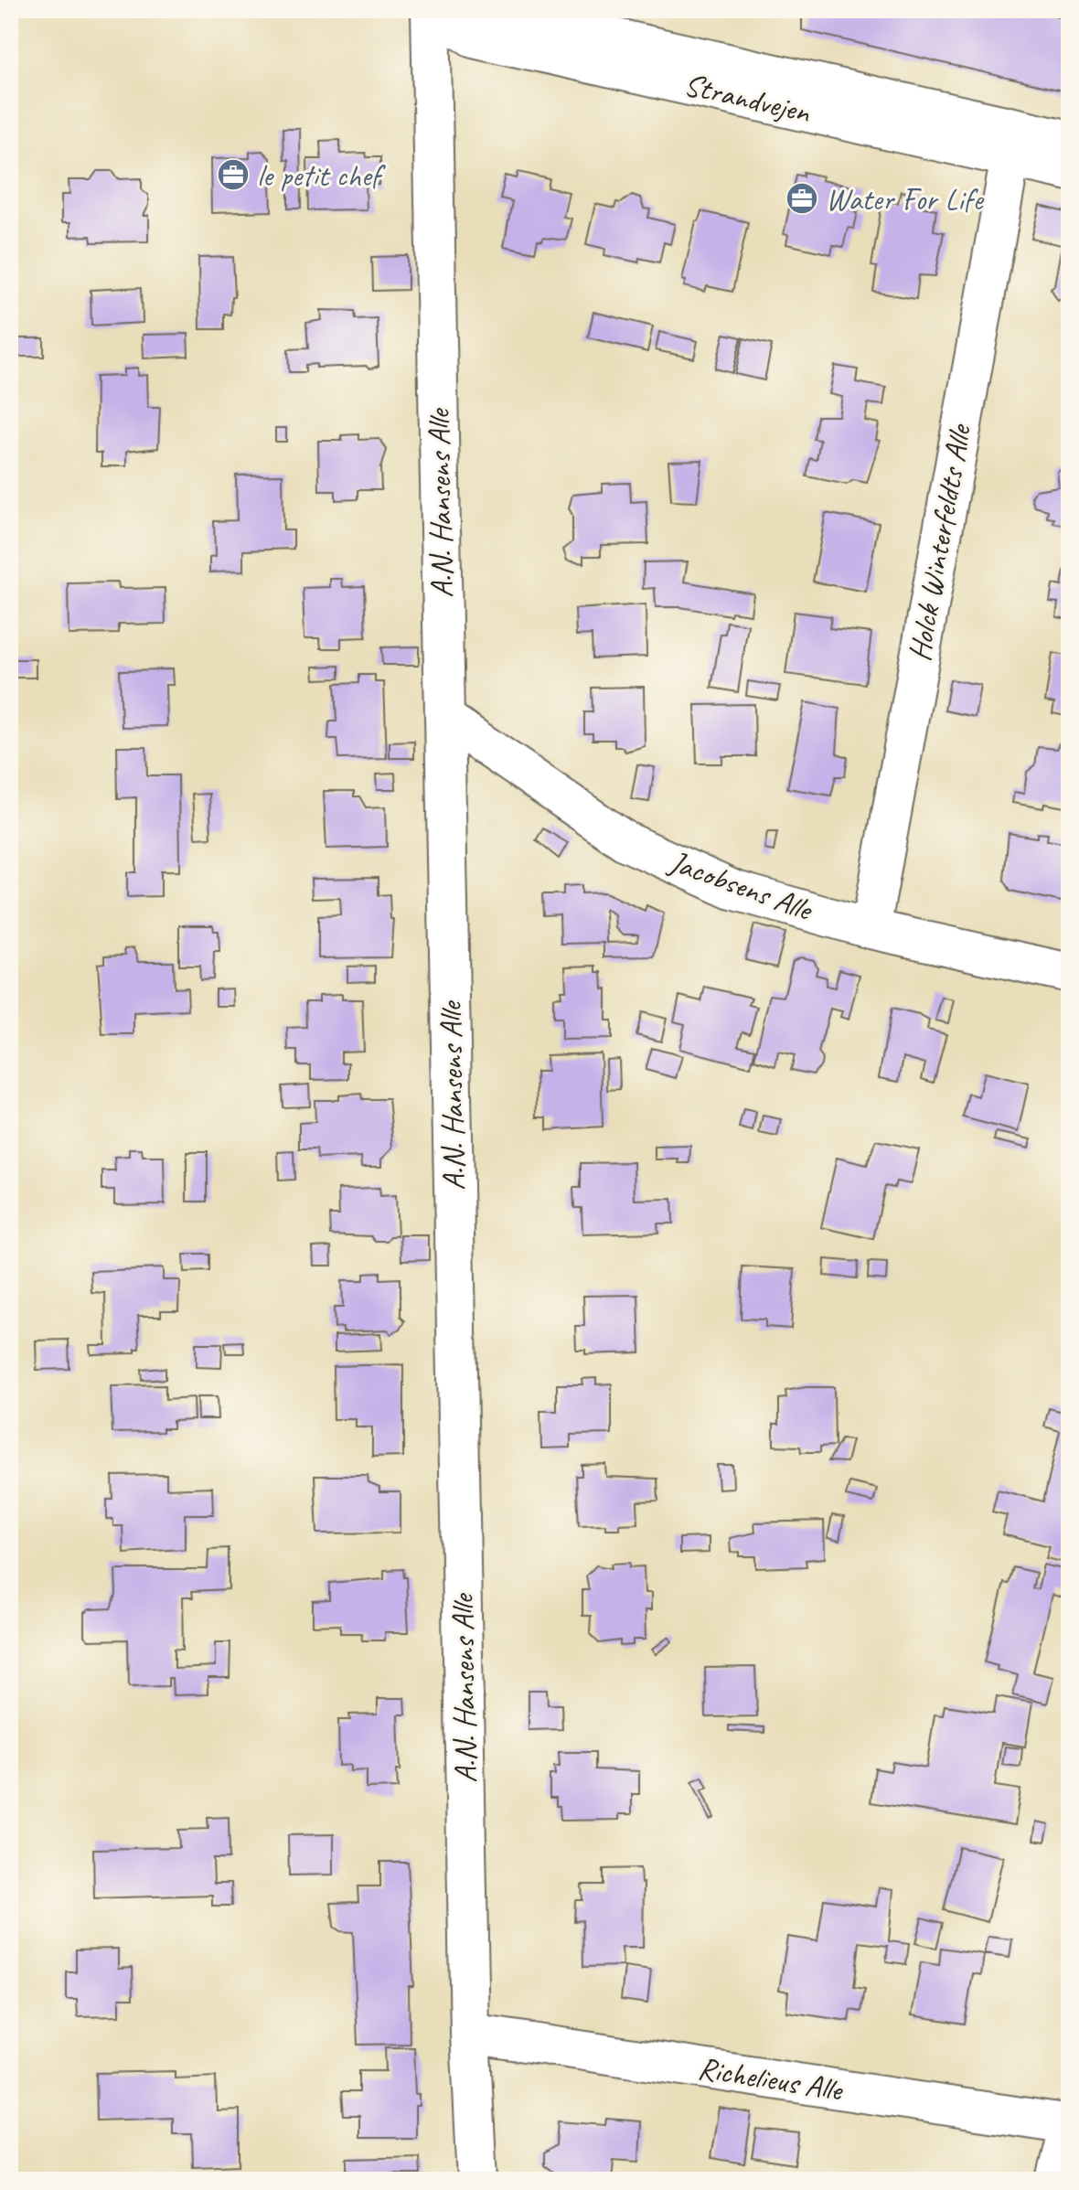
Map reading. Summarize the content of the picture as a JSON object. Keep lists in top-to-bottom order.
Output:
{
  "streets": {
    "main road": ["Strandvejen"],
    "street": [
      "A.N. Hansens Alle",
      "Holck Winterfeldts Alle",
      "Jacobsens Alle",
      "Richelieus Alle"
    ]
  },
  "crossings": [
    ["Strandvejen", "A.N. Hansens Alle"],
    ["Strandvejen", "Holck Winterfeldts Alle"],
    ["A.N. Hansens Alle", "Jacobsens Alle"],
    ["A.N. Hansens Alle", "Richelieus Alle"],
    ["Holck Winterfeldts Alle", "Jacobsens Alle"]
  ],
  "places": {
    "office": ["le petit chef", "Water For Life"]
  }
}
